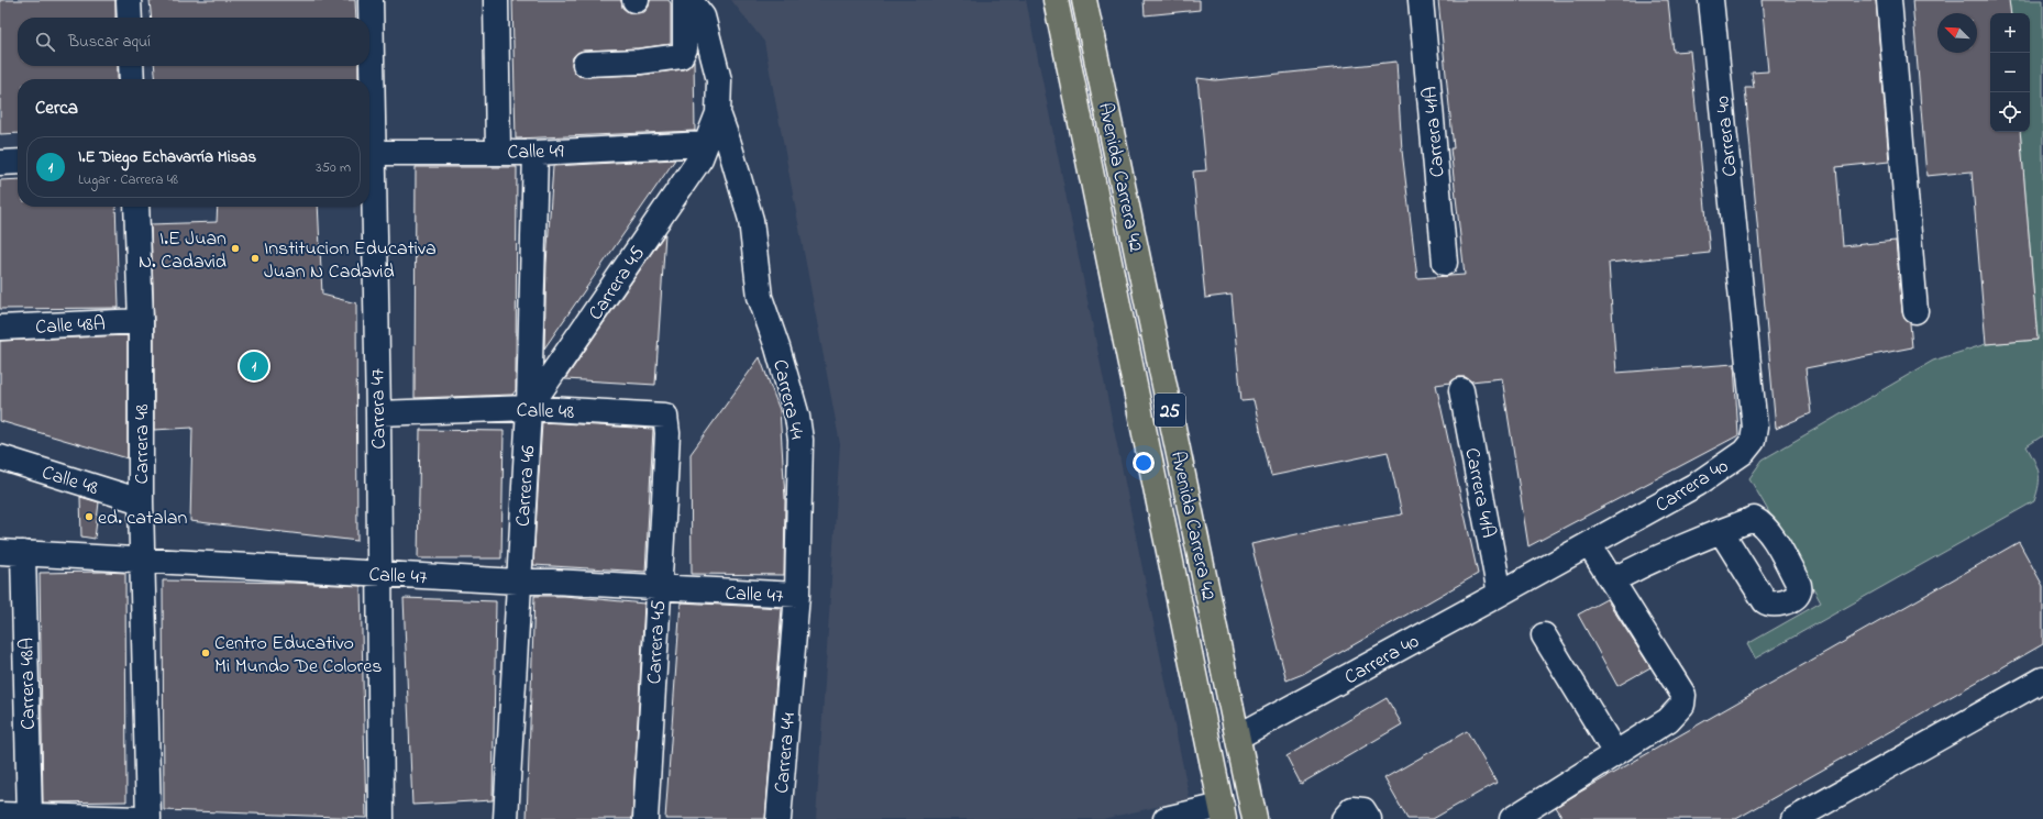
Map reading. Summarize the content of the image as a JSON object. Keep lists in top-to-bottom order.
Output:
{
  "streets": {
    "highway": ["Avenida Carrera 42", "25"],
    "street": [
      "Carrera 41A",
      "Carrera 40",
      "Calle 49",
      "Carrera 45",
      "Calle 48A",
      "Carrera 44",
      "Carrera 47",
      "Calle 48",
      "Carrera 48",
      "Carrera 46",
      "Calle 47",
      "Carrera 48A"
    ]
  },
  "crossings": [
    ["Carrera 41A", "Carrera 40"],
    ["Carrera 40", "Avenida Carrera 42"],
    ["Calle 49", "Carrera 45"],
    ["Calle 49", "Carrera 46"],
    ["Carrera 45", "Carrera 44"],
    ["Carrera 45", "Calle 48"],
    ["Carrera 45", "Carrera 46"],
    ["Carrera 45", "Calle 47"],
    ["Calle 48A", "Carrera 48"],
    ["Carrera 44", "Calle 47"],
    ["Carrera 47", "Calle 48"],
    ["Carrera 47", "Calle 47"],
    ["Calle 48", "Carrera 48"],
    ["Calle 48", "Carrera 46"],
    ["Carrera 48", "Calle 47"],
    ["Carrera 46", "Calle 47"],
    ["Calle 47", "Carrera 48A"]
  ],
  "places": [
    "I.E Juan N. Cadavid",
    "Institucion Educativa Juan N Cadavid",
    "ed. catalan",
    "Centro Educativo Mi Mundo De Colores"
  ],
  "north": "top left",
  "page": {
    "map_buttons": ["+", "−"],
    "search": "Buscar aquí",
    "heading": "Cerca",
    "list": [
      {
        "mark": "1",
        "name": "I.E Diego Echavarría Misas",
        "note": "Lugar · Carrera 48",
        "value": "350 m"
      }
    ],
    "pins": "1"
  }
}
